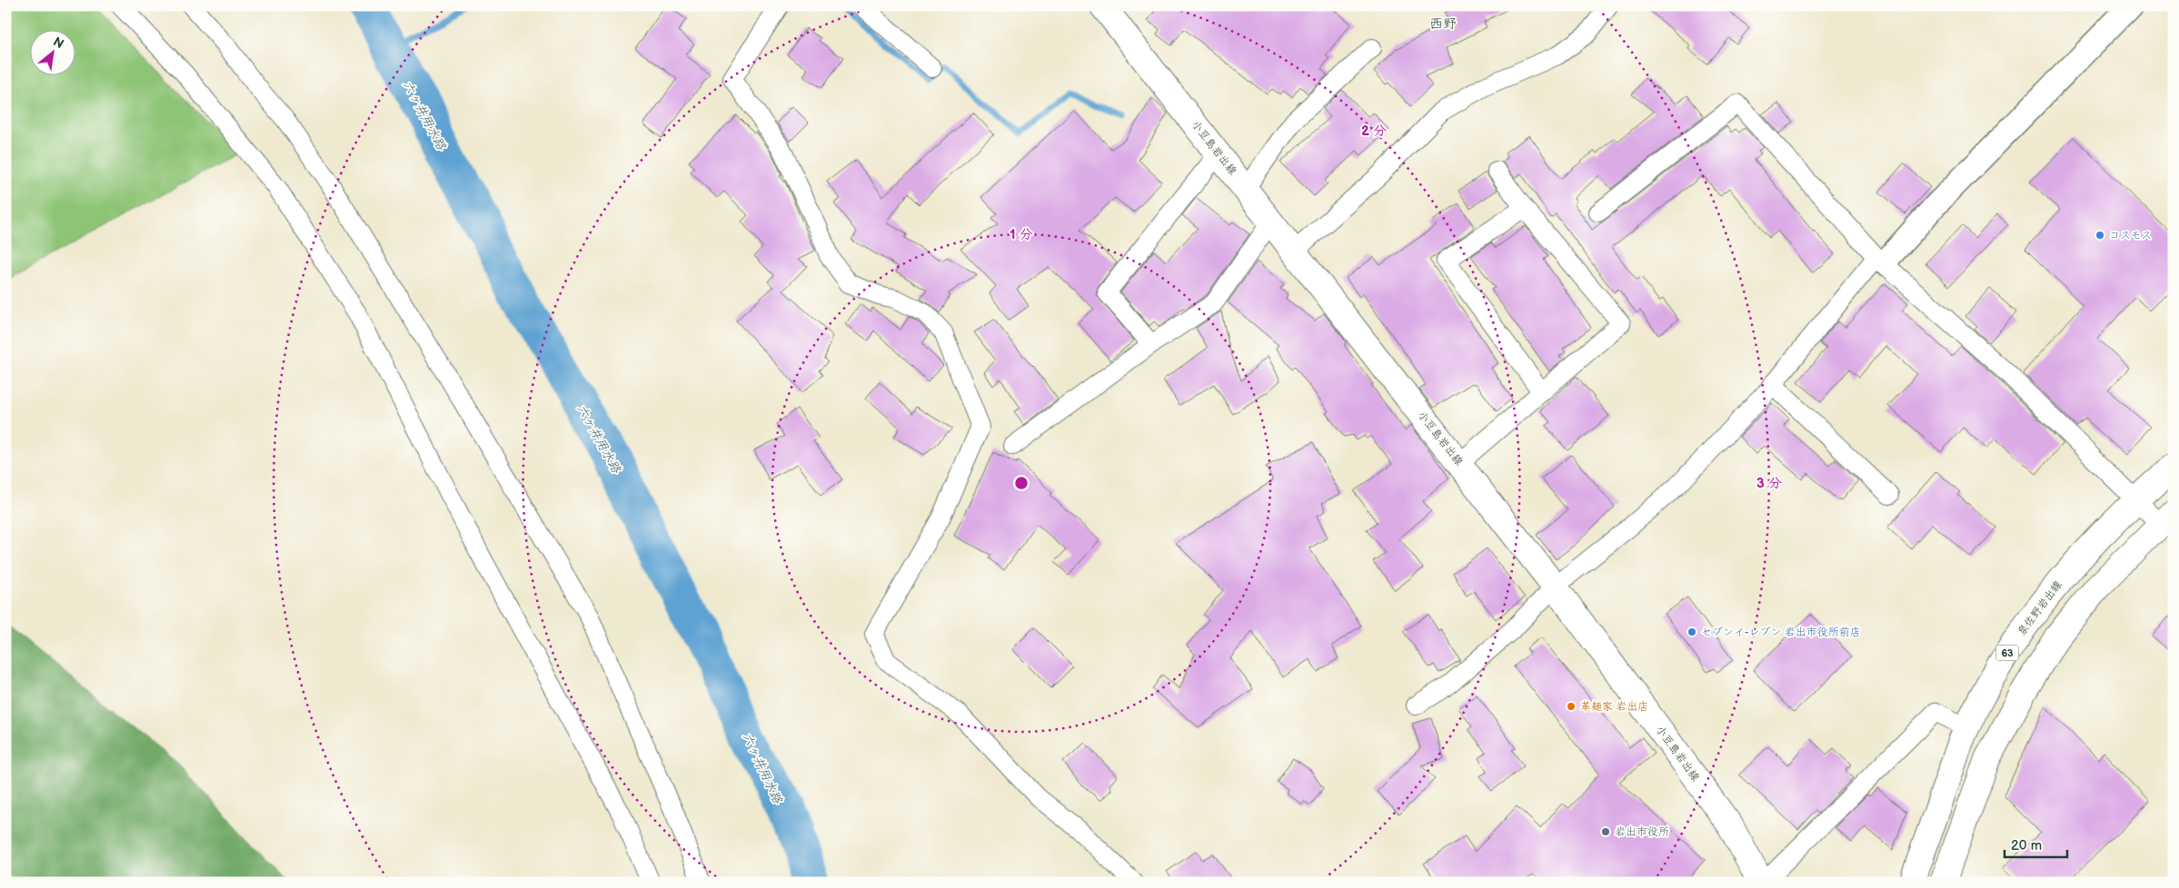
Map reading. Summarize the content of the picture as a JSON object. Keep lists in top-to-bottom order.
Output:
{
  "streets": {
    "main road": ["小豆島岩出線", "泉佐野岩出線", "63"]
  },
  "districts": ["西野"],
  "water": ["六ヶ井用水路"],
  "places": [
    "コスモス",
    "セブンイ-レブン 岩出市役所前店",
    "革麺家 岩出店",
    "岩出市役所"
  ],
  "scale_bar": "20 m",
  "north": "top right",
  "rings": ["2 分", "1 分", "3 分"]
}
